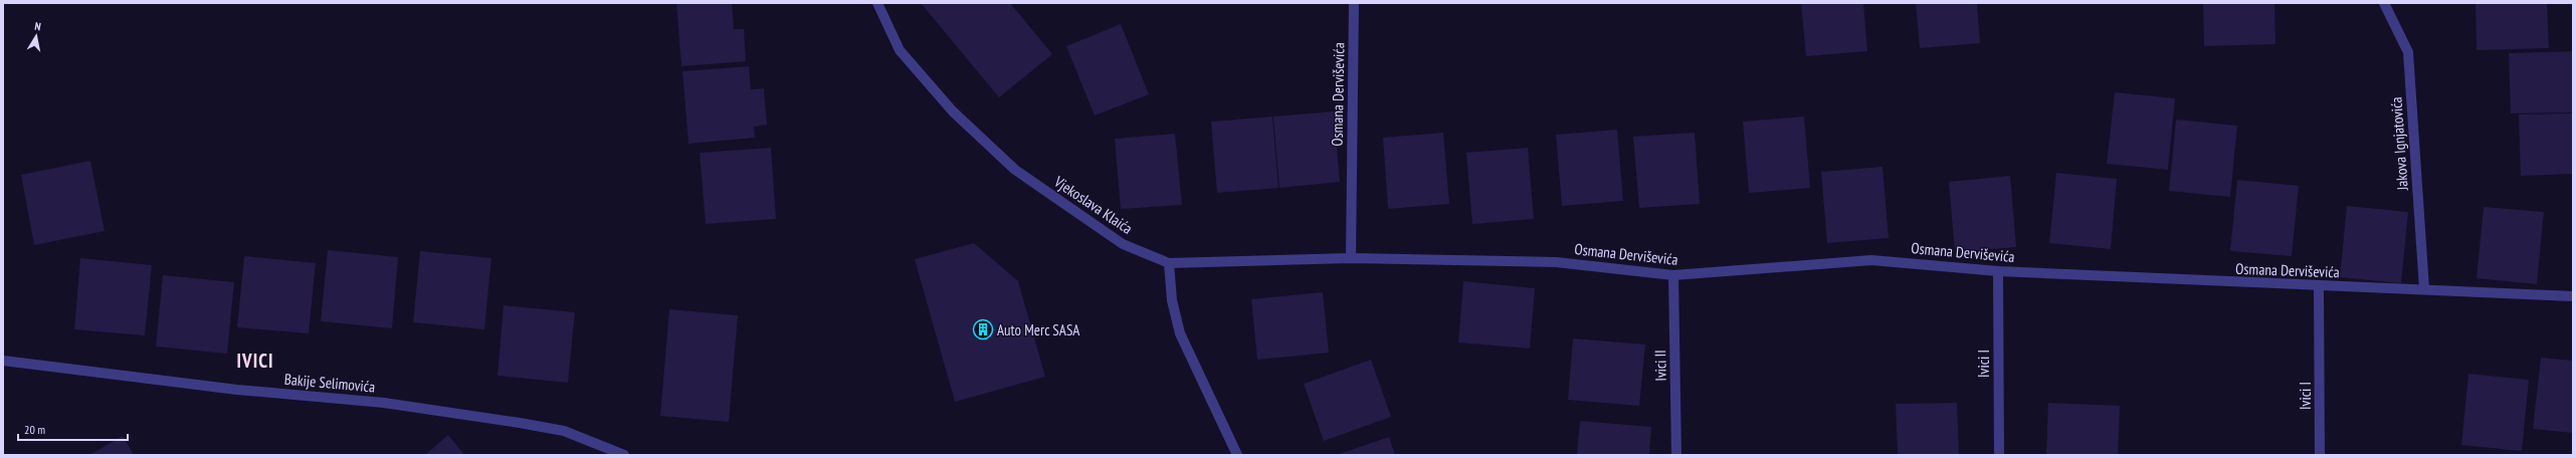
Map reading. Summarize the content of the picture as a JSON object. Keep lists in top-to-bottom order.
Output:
{
  "streets": {
    "street": [
      "Osmana Derviševića",
      "Jakova Ignjatovića",
      "Vjekoslava Klaića",
      "Ivici I",
      "Ivici II",
      "Bakije Selimovića"
    ]
  },
  "crossings": [
    ["Osmana Derviševića", "Jakova Ignjatovića"],
    ["Osmana Derviševića", "Vjekoslava Klaića"],
    ["Osmana Derviševića", "Ivici I"],
    ["Osmana Derviševića", "Ivici II"]
  ],
  "districts": ["IVICI"],
  "places": {
    "building": ["Auto Merc SASA"]
  },
  "scale_bar": "20 m",
  "north": "top"
}
